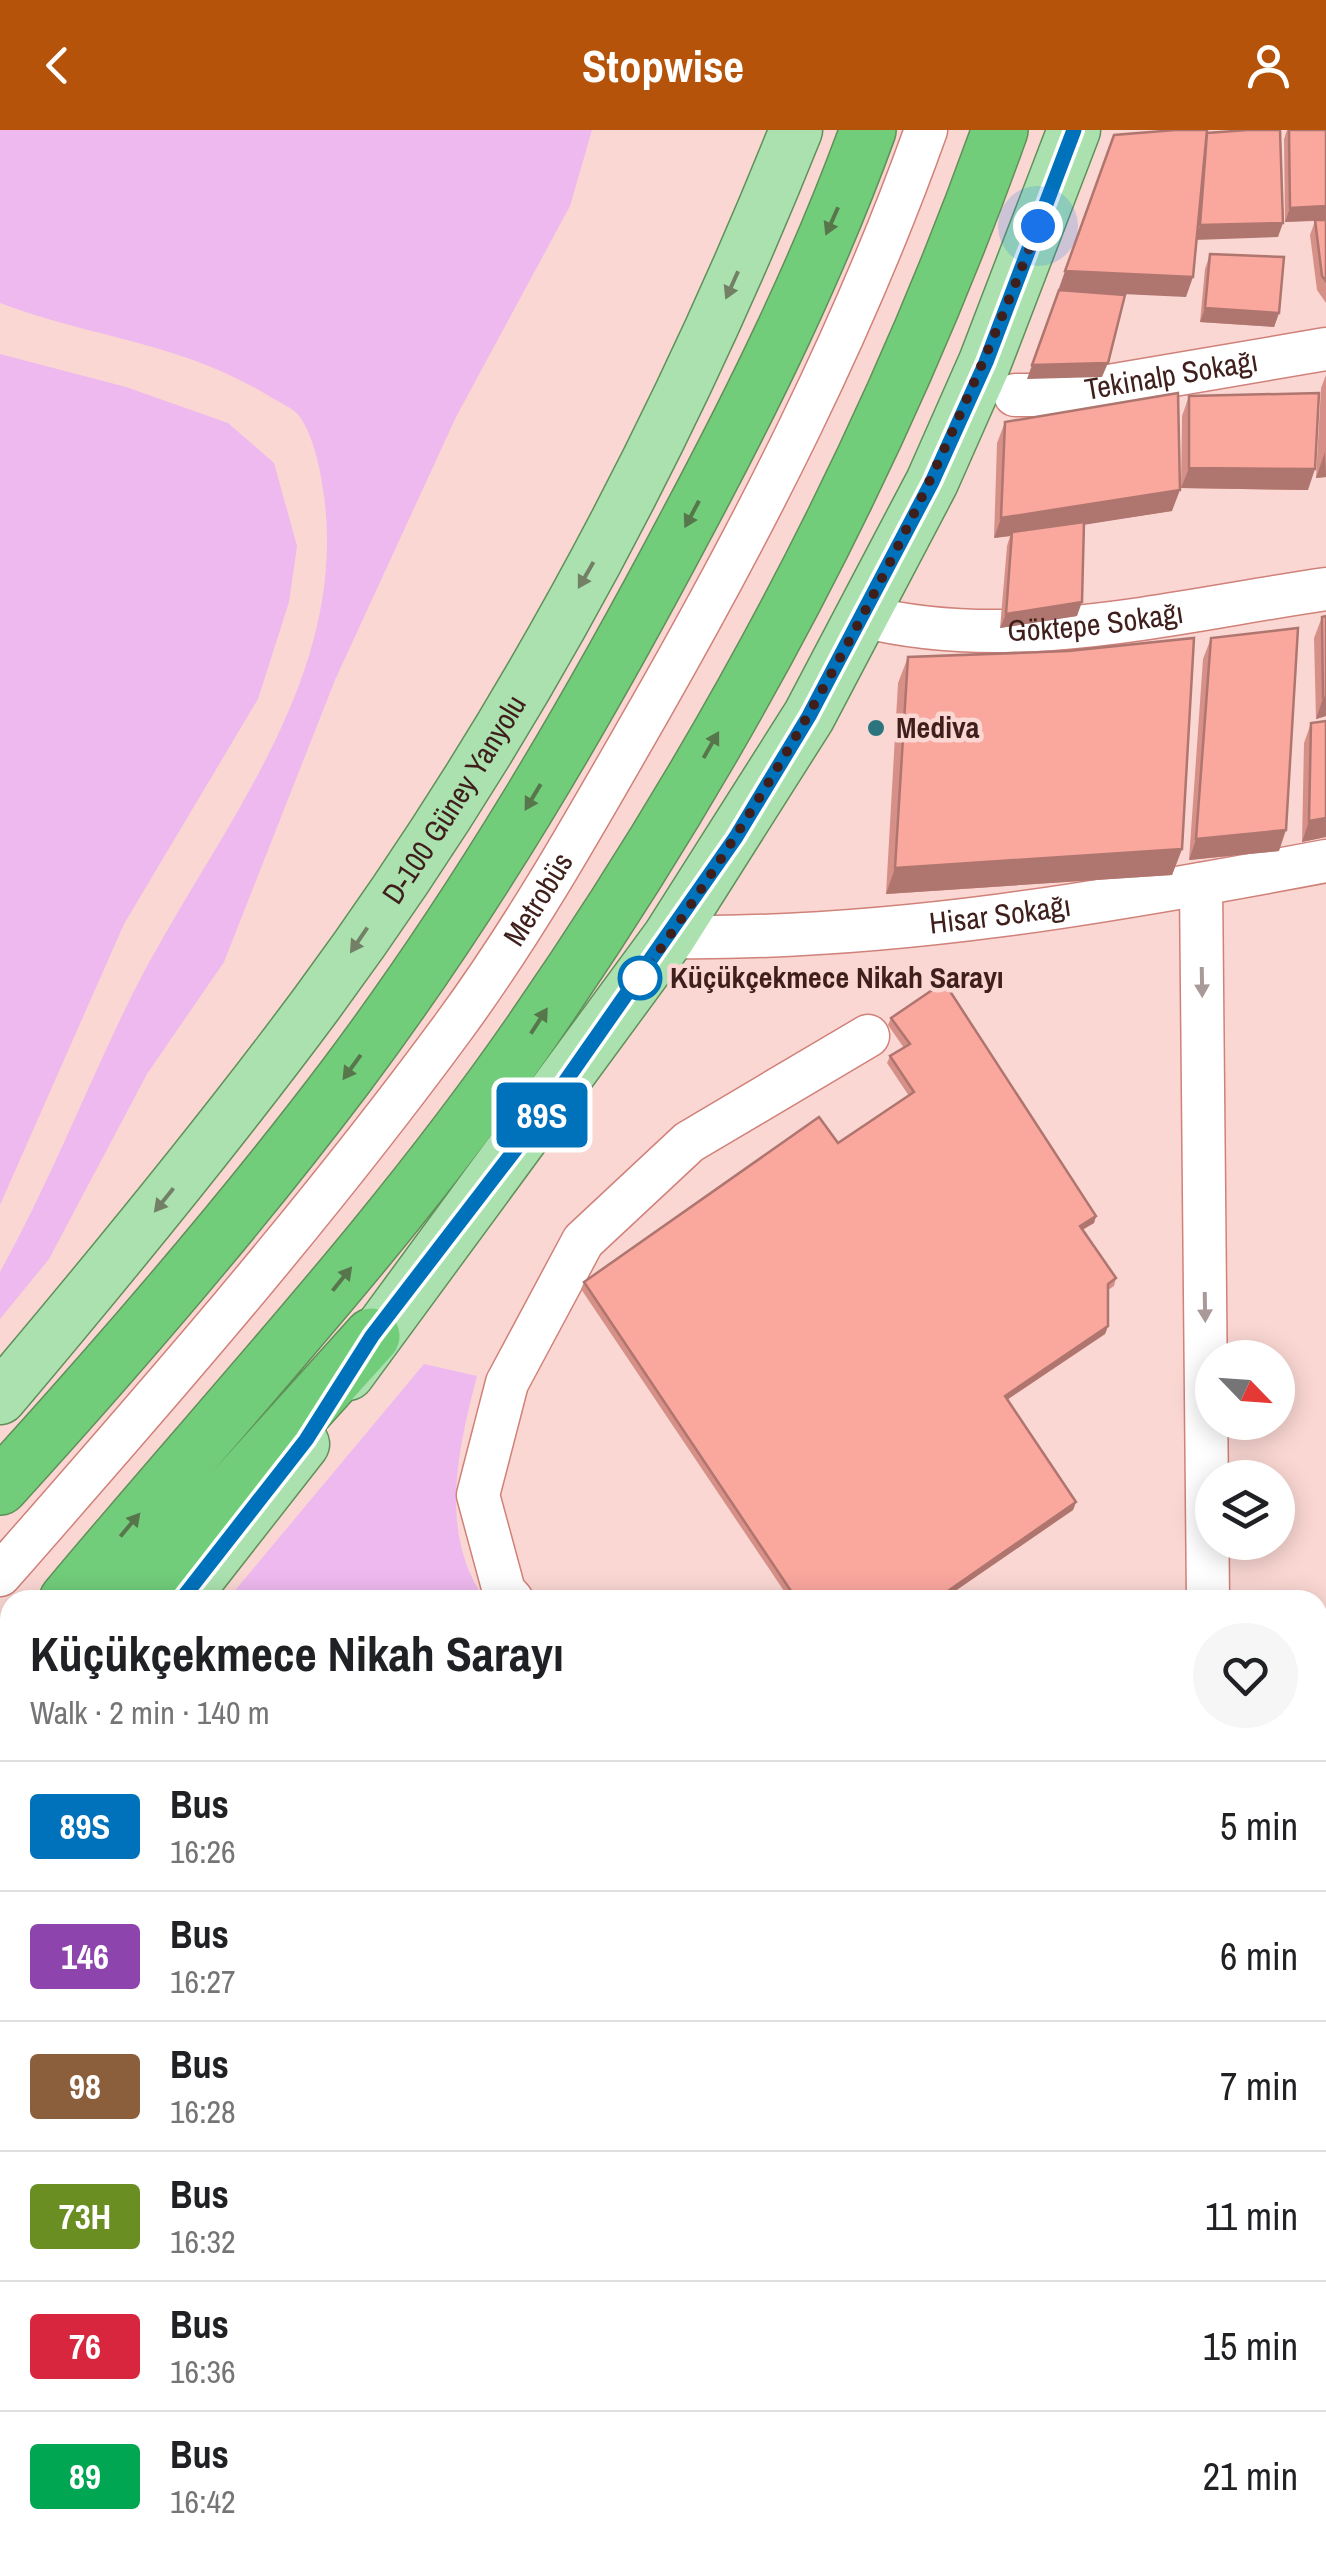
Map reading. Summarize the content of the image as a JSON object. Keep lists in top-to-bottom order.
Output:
{
  "streets": {
    "main road": ["D-100 Güney Yanyolu"],
    "street": [
      "Tekinalp Sokağı",
      "Göktepe Sokağı",
      "Metrobüs",
      "Hisar Sokağı"
    ]
  },
  "places": ["Mediva", "Küçükçekmece Nikah Sarayı"],
  "lines": ["bus line 89S"],
  "north": "bottom right",
  "page": {
    "header": "Stopwise",
    "on_map": "89S",
    "heading": ["Küçükçekmece Nikah Sarayı", "Walk · 2 min · 140 m"],
    "list": [
      {
        "mark": "89S",
        "name": "Bus",
        "note": "16:26",
        "value": "5 min"
      },
      {
        "mark": "146",
        "name": "Bus",
        "note": "16:27",
        "value": "6 min"
      },
      {
        "mark": "98",
        "name": "Bus",
        "note": "16:28",
        "value": "7 min"
      },
      {
        "mark": "73H",
        "name": "Bus",
        "note": "16:32",
        "value": "11 min"
      },
      {
        "mark": "76",
        "name": "Bus",
        "note": "16:36",
        "value": "15 min"
      },
      {
        "mark": "89",
        "name": "Bus",
        "note": "16:42",
        "value": "21 min"
      }
    ]
  }
}
